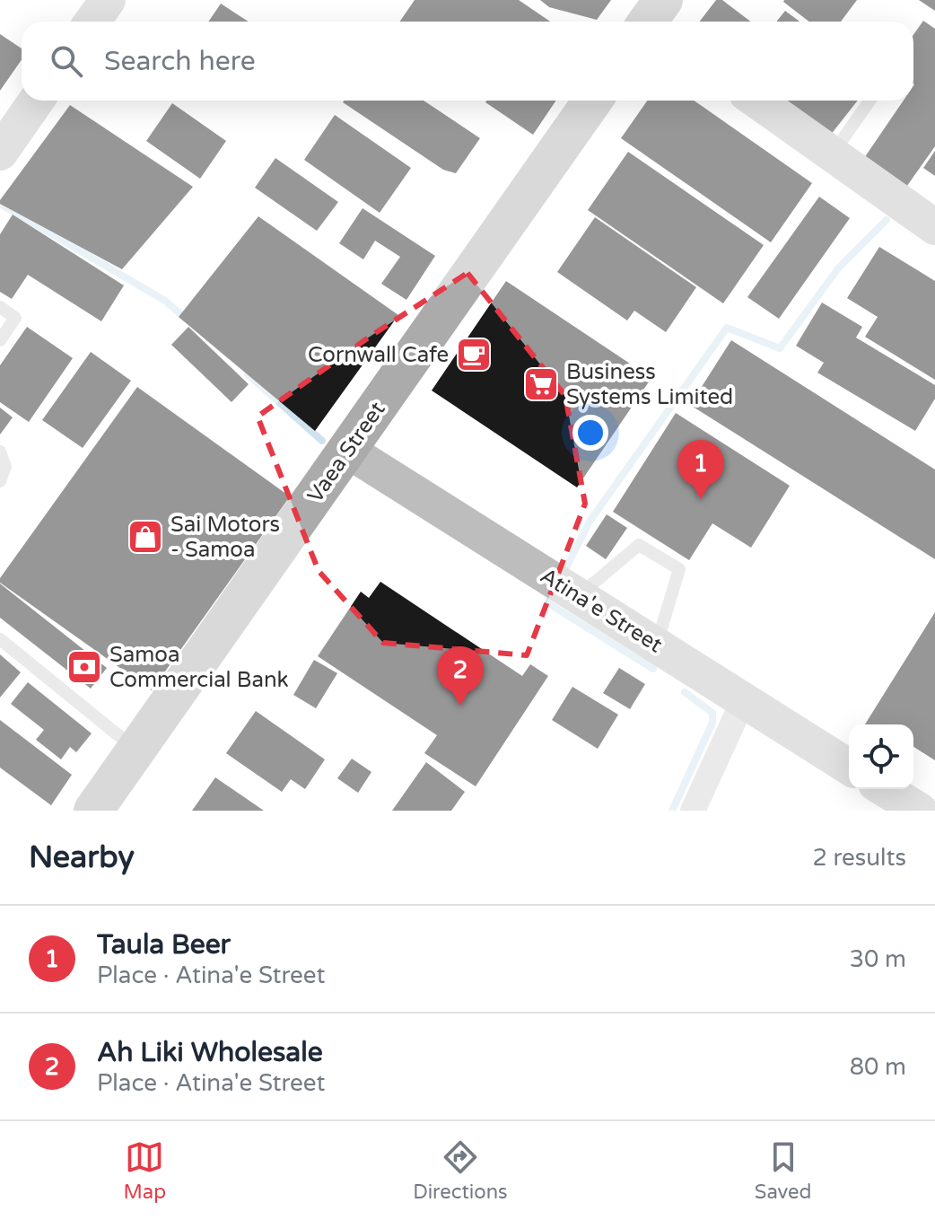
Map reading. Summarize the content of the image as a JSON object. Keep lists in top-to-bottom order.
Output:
{
  "streets": {
    "main road": ["Vaea Street", "Atina'e Street"]
  },
  "crossings": [
    ["Vaea Street", "Atina'e Street"]
  ],
  "places": {
    "cafe": ["Cornwall Cafe"],
    "supermarket": ["Business Systems Limited"],
    "shop": ["Sai Motors - Samoa"],
    "bank": ["Samoa Commercial Bank"]
  },
  "page": {
    "search": "Search here",
    "pins": ["1", "2"],
    "heading": ["Nearby", "2 results"],
    "list": [
      {
        "mark": "1",
        "name": "Taula Beer",
        "note": "Place · Atina'e Street",
        "value": "30 m"
      },
      {
        "mark": "2",
        "name": "Ah Liki Wholesale",
        "note": "Place · Atina'e Street",
        "value": "80 m"
      }
    ],
    "nav": ["Map", "Directions", "Saved"]
  }
}
